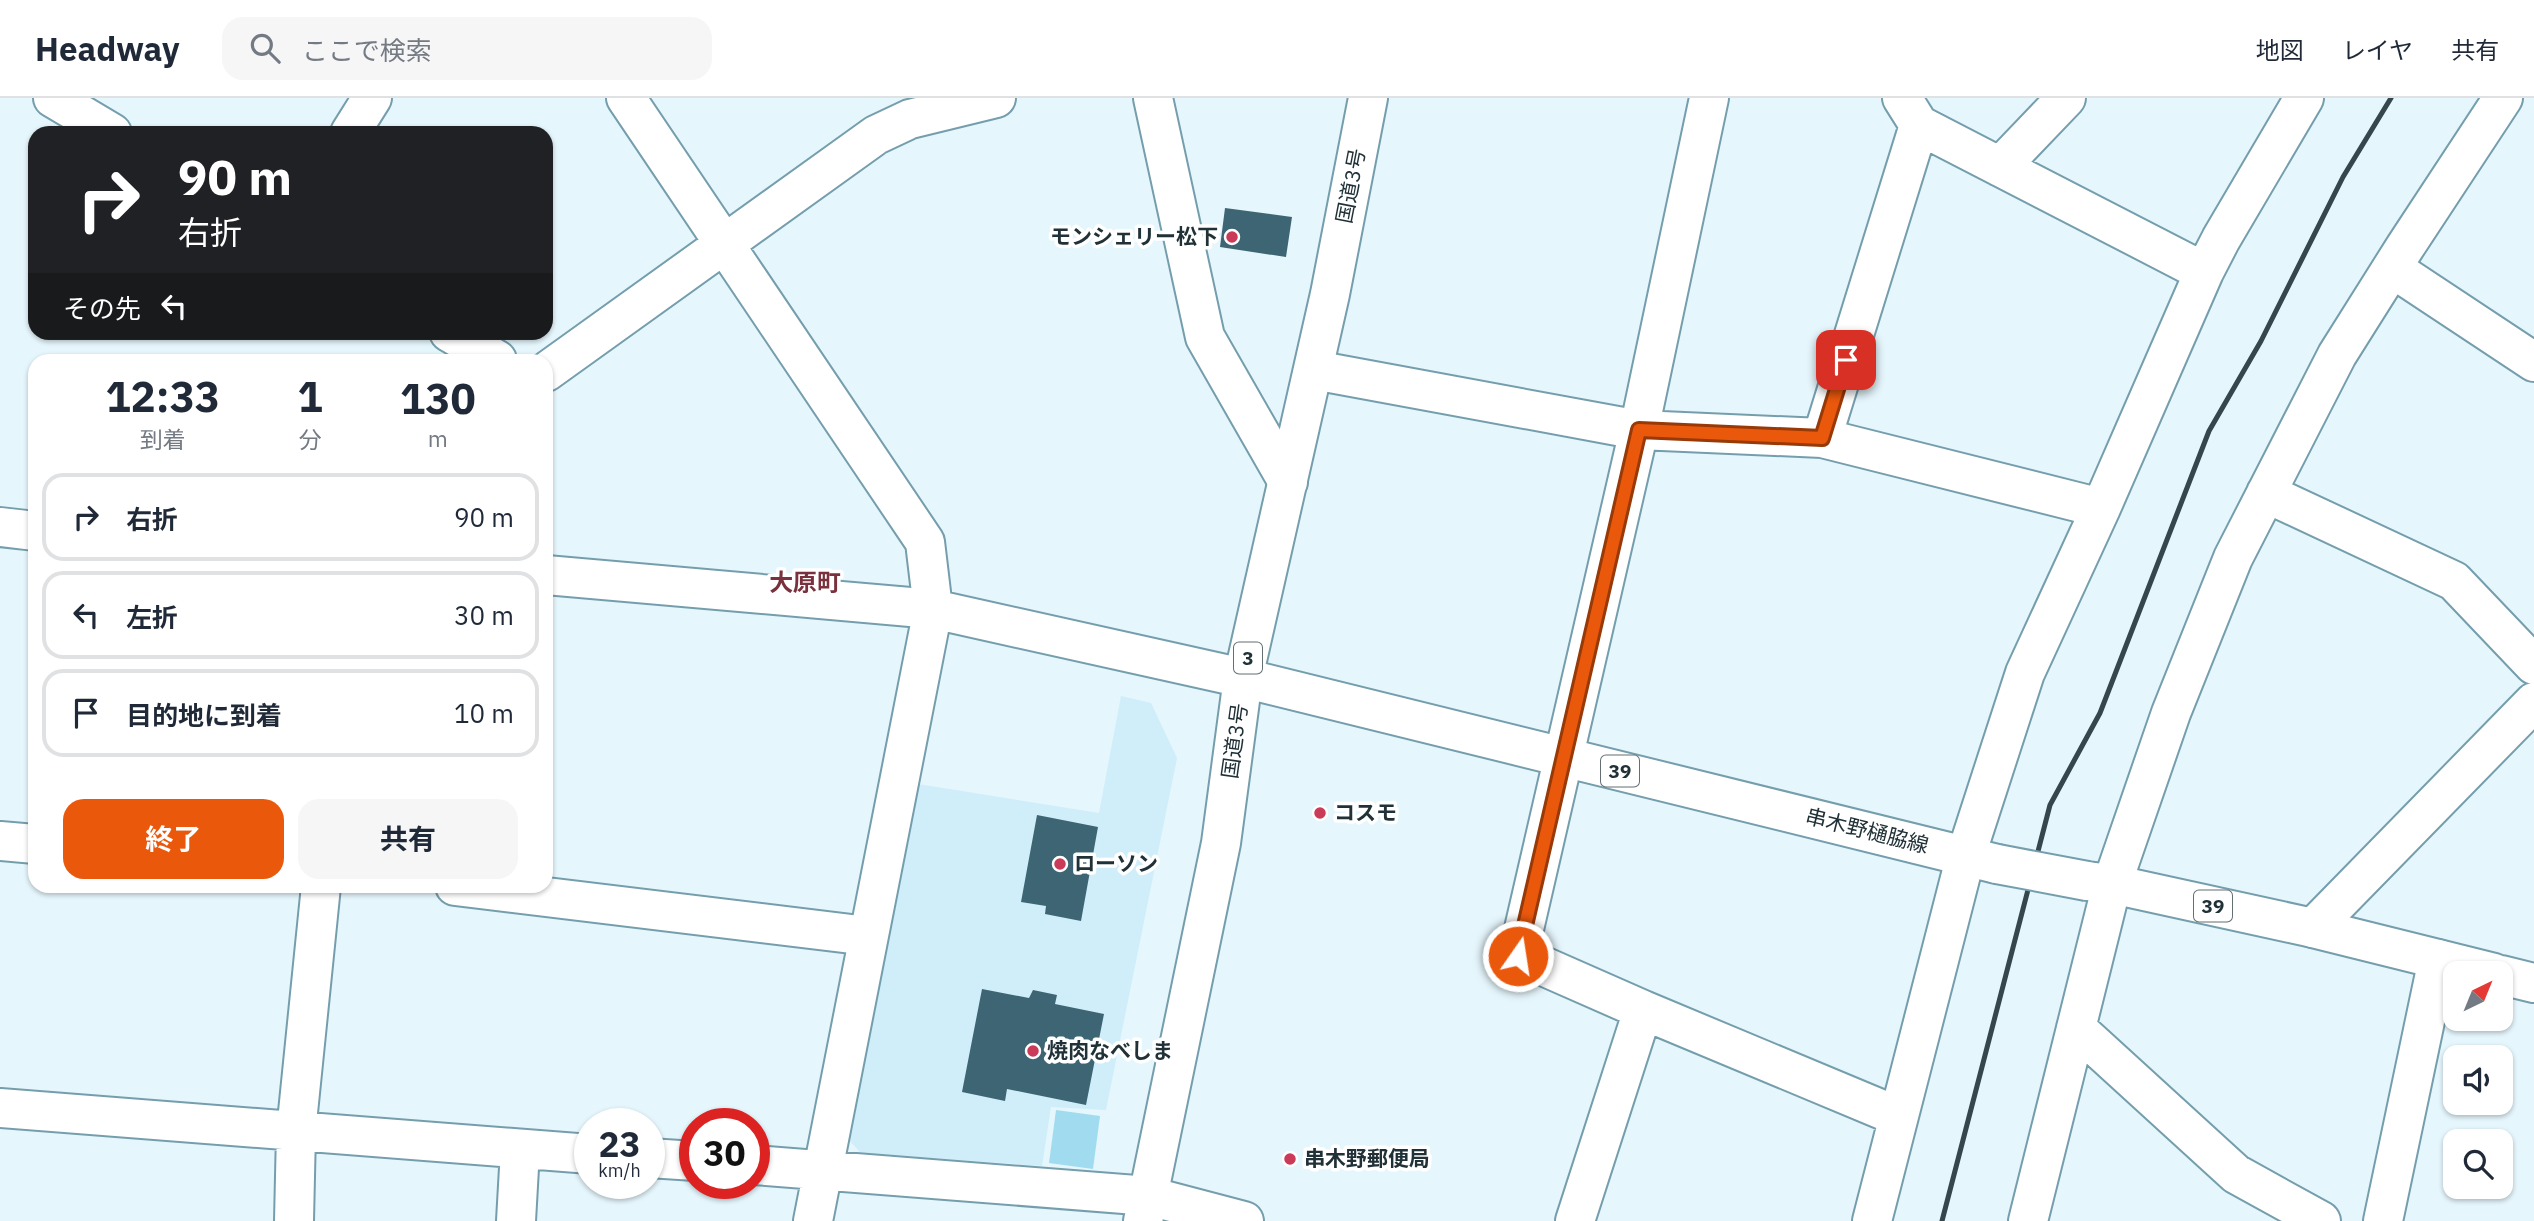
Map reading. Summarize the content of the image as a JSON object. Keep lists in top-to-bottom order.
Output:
{
  "streets": {
    "main road": [
      "国道3号",
      "3",
      "39",
      "串木野樋脇線"
    ]
  },
  "crossings": [
    ["国道3号", "串木野樋脇線"]
  ],
  "districts": ["大原町"],
  "places": [
    "モンシェリー松下",
    "コスモ",
    "ローソン",
    "焼肉なべしま",
    "串木野郵便局"
  ],
  "north": "top right",
  "page": {
    "header": "Headway",
    "search": "ここで検索",
    "nav": ["地図", "レイヤ", "共有"],
    "turn": ["90 m", "右折"],
    "then": "その先",
    "eta": [
      "12:33",
      "到着",
      "1",
      "分",
      "130",
      "m"
    ],
    "list": [
      {
        "name": "右折",
        "value": "90 m"
      },
      {
        "name": "左折",
        "value": "30 m"
      },
      {
        "name": "目的地に到着",
        "value": "10 m"
      }
    ],
    "buttons": ["終了", "共有"],
    "speed": "23 km/h",
    "limit": "30"
  }
}
